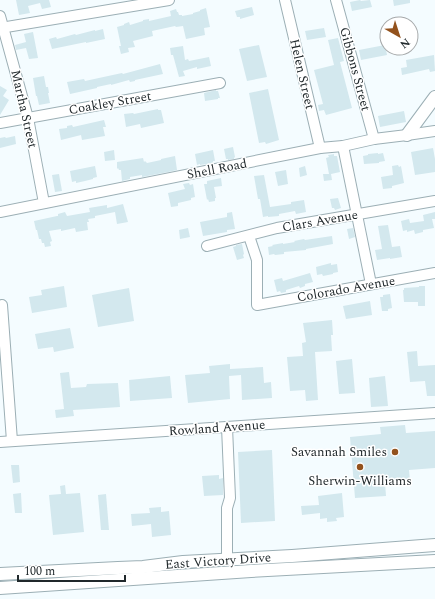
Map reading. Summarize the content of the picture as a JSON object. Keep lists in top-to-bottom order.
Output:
{
  "streets": {
    "main road": ["East Victory Drive"],
    "street": [
      "Gibbons Street",
      "Helen Street",
      "Coakley Street",
      "Martha Street",
      "Shell Road",
      "Clars Avenue",
      "Colorado Avenue",
      "Rowland Avenue"
    ]
  },
  "crossings": [
    ["Gibbons Street", "Shell Road"],
    ["Helen Street", "Shell Road"],
    ["Coakley Street", "Martha Street"],
    ["Martha Street", "Shell Road"],
    ["Clars Avenue", "Colorado Avenue"]
  ],
  "places": ["Savannah Smiles", "Sherwin-Williams"],
  "scale_bar": "100 m",
  "north": "bottom right"
}
